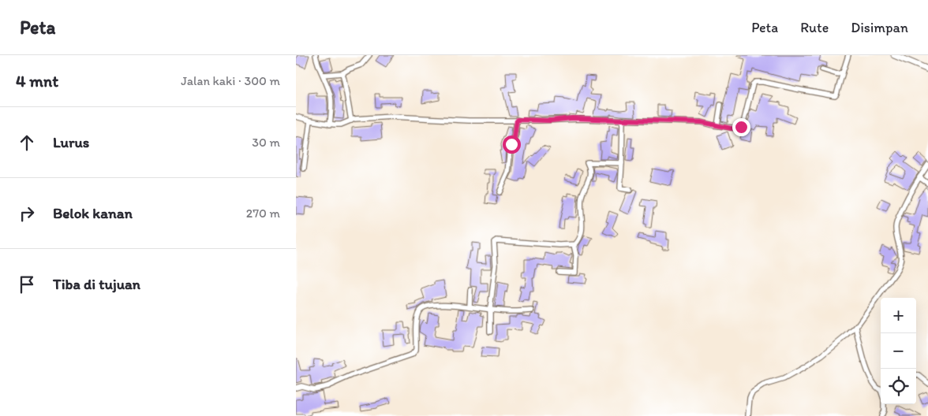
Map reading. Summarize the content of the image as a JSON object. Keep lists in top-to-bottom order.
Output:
{
  "page": {
    "header": "Peta",
    "nav": ["Peta", "Rute", "Disimpan"],
    "heading": ["4 mnt", "Jalan kaki · 300 m"],
    "list": [
      ["Lurus", "30 m"],
      ["Belok kanan", "270 m"],
      "Tiba di tujuan"
    ],
    "map_buttons": ["+", "−"]
  }
}
